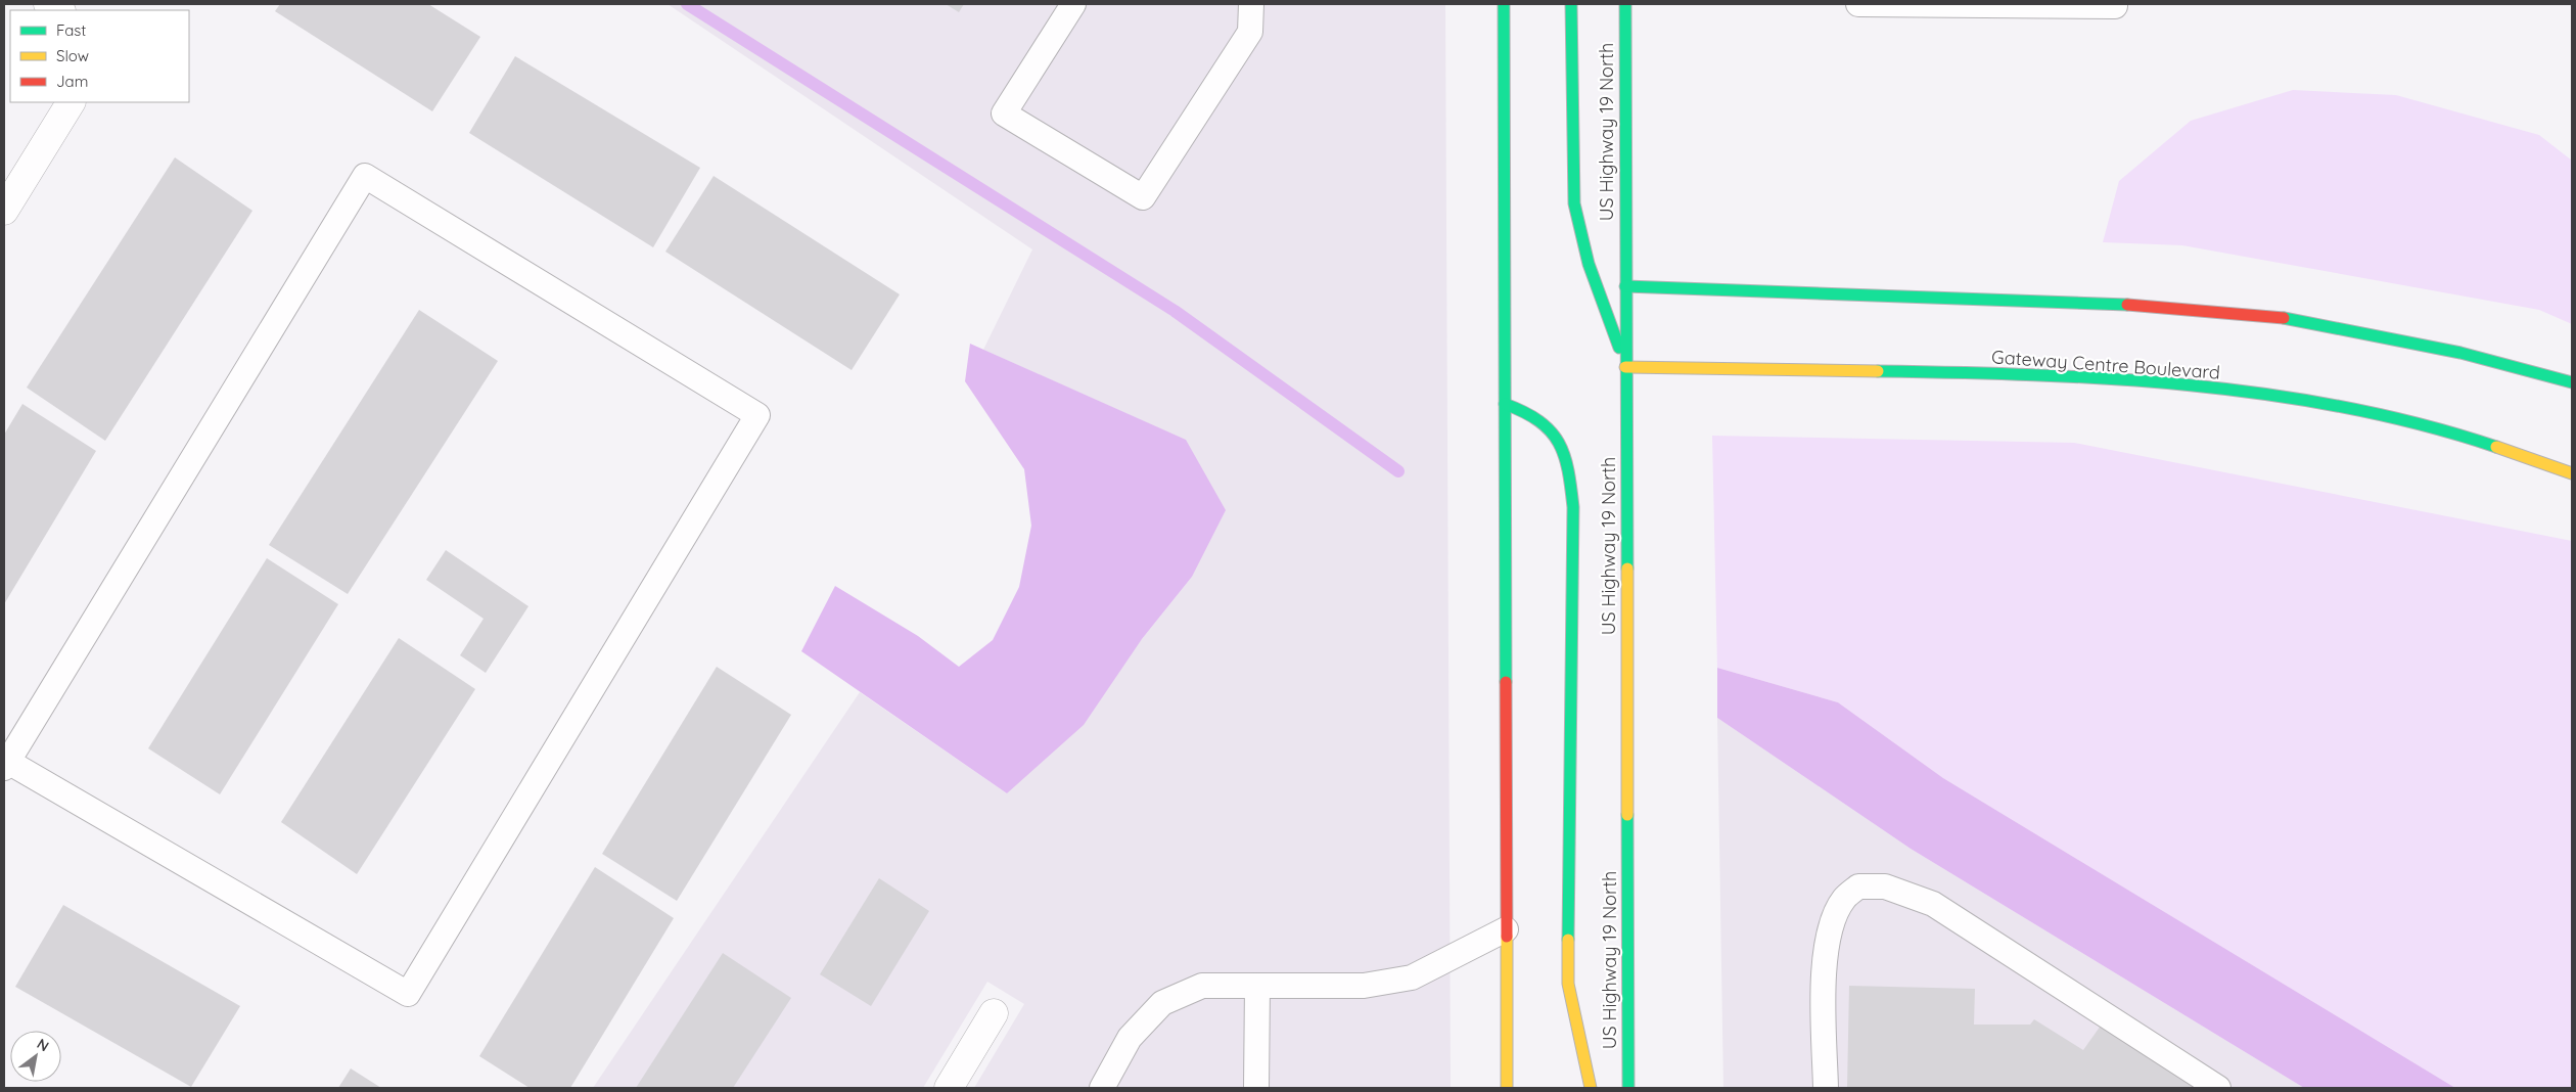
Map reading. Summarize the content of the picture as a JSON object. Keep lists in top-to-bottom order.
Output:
{
  "streets": {
    "main road": ["US Highway 19 North", "Gateway Centre Boulevard"]
  },
  "crossings": [
    ["US Highway 19 North", "Gateway Centre Boulevard"]
  ],
  "legend": ["Fast", "Slow", "Jam"],
  "north": "top right"
}
